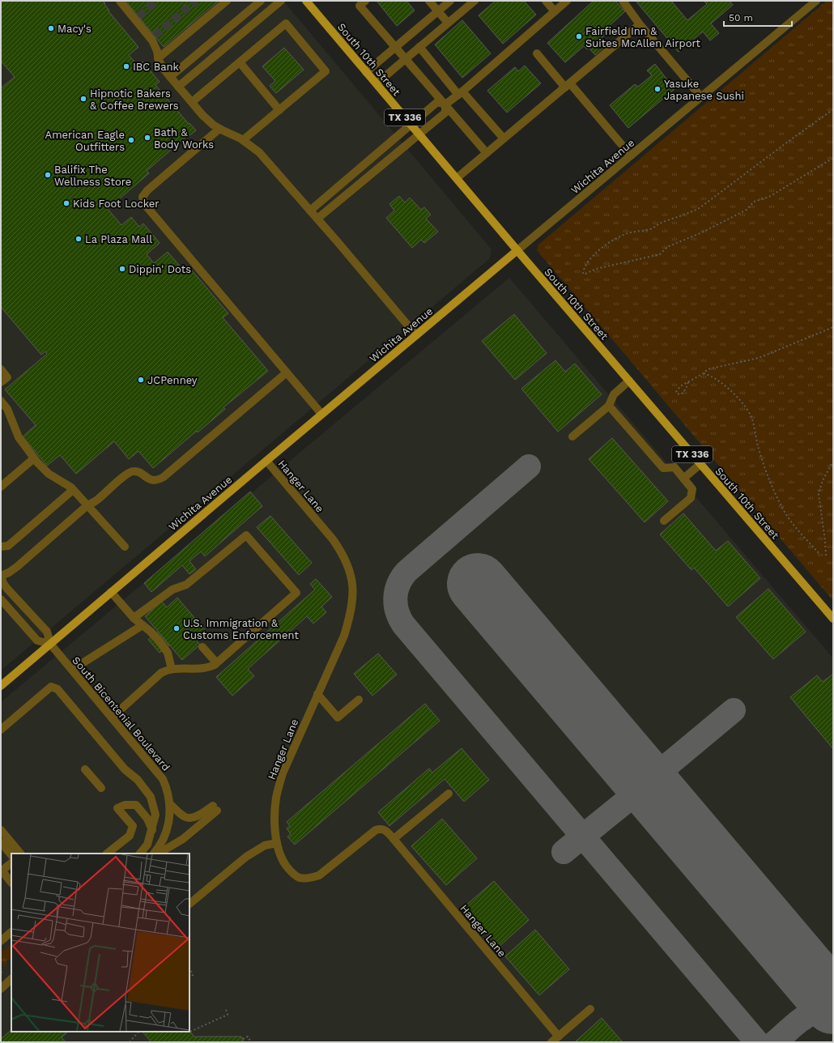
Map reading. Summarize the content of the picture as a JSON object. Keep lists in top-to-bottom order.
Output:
{
  "streets": {
    "main road": ["South 10th Street", "TX 336", "Wichita Avenue"],
    "street": ["Hanger Lane", "South Bicentenial Boulevard"]
  },
  "crossings": [
    ["South 10th Street", "Wichita Avenue"],
    ["Wichita Avenue", "Hanger Lane"],
    ["Wichita Avenue", "South Bicentenial Boulevard"]
  ],
  "places": [
    "Macy's",
    "Fairfield Inn & Suites McAllen Airport",
    "IBC Bank",
    "Yasuke Japanese Sushi",
    "Hipnotic Bakers & Coffee Brewers",
    "Bath & Body Works",
    "American Eagle Outfitters",
    "Balifix The Wellness Store",
    "Kids Foot Locker",
    "La Plaza Mall",
    "Dippin' Dots",
    "JCPenney",
    "U.S. Immigration & Customs Enforcement"
  ],
  "scale_bar": "50 m"
}
